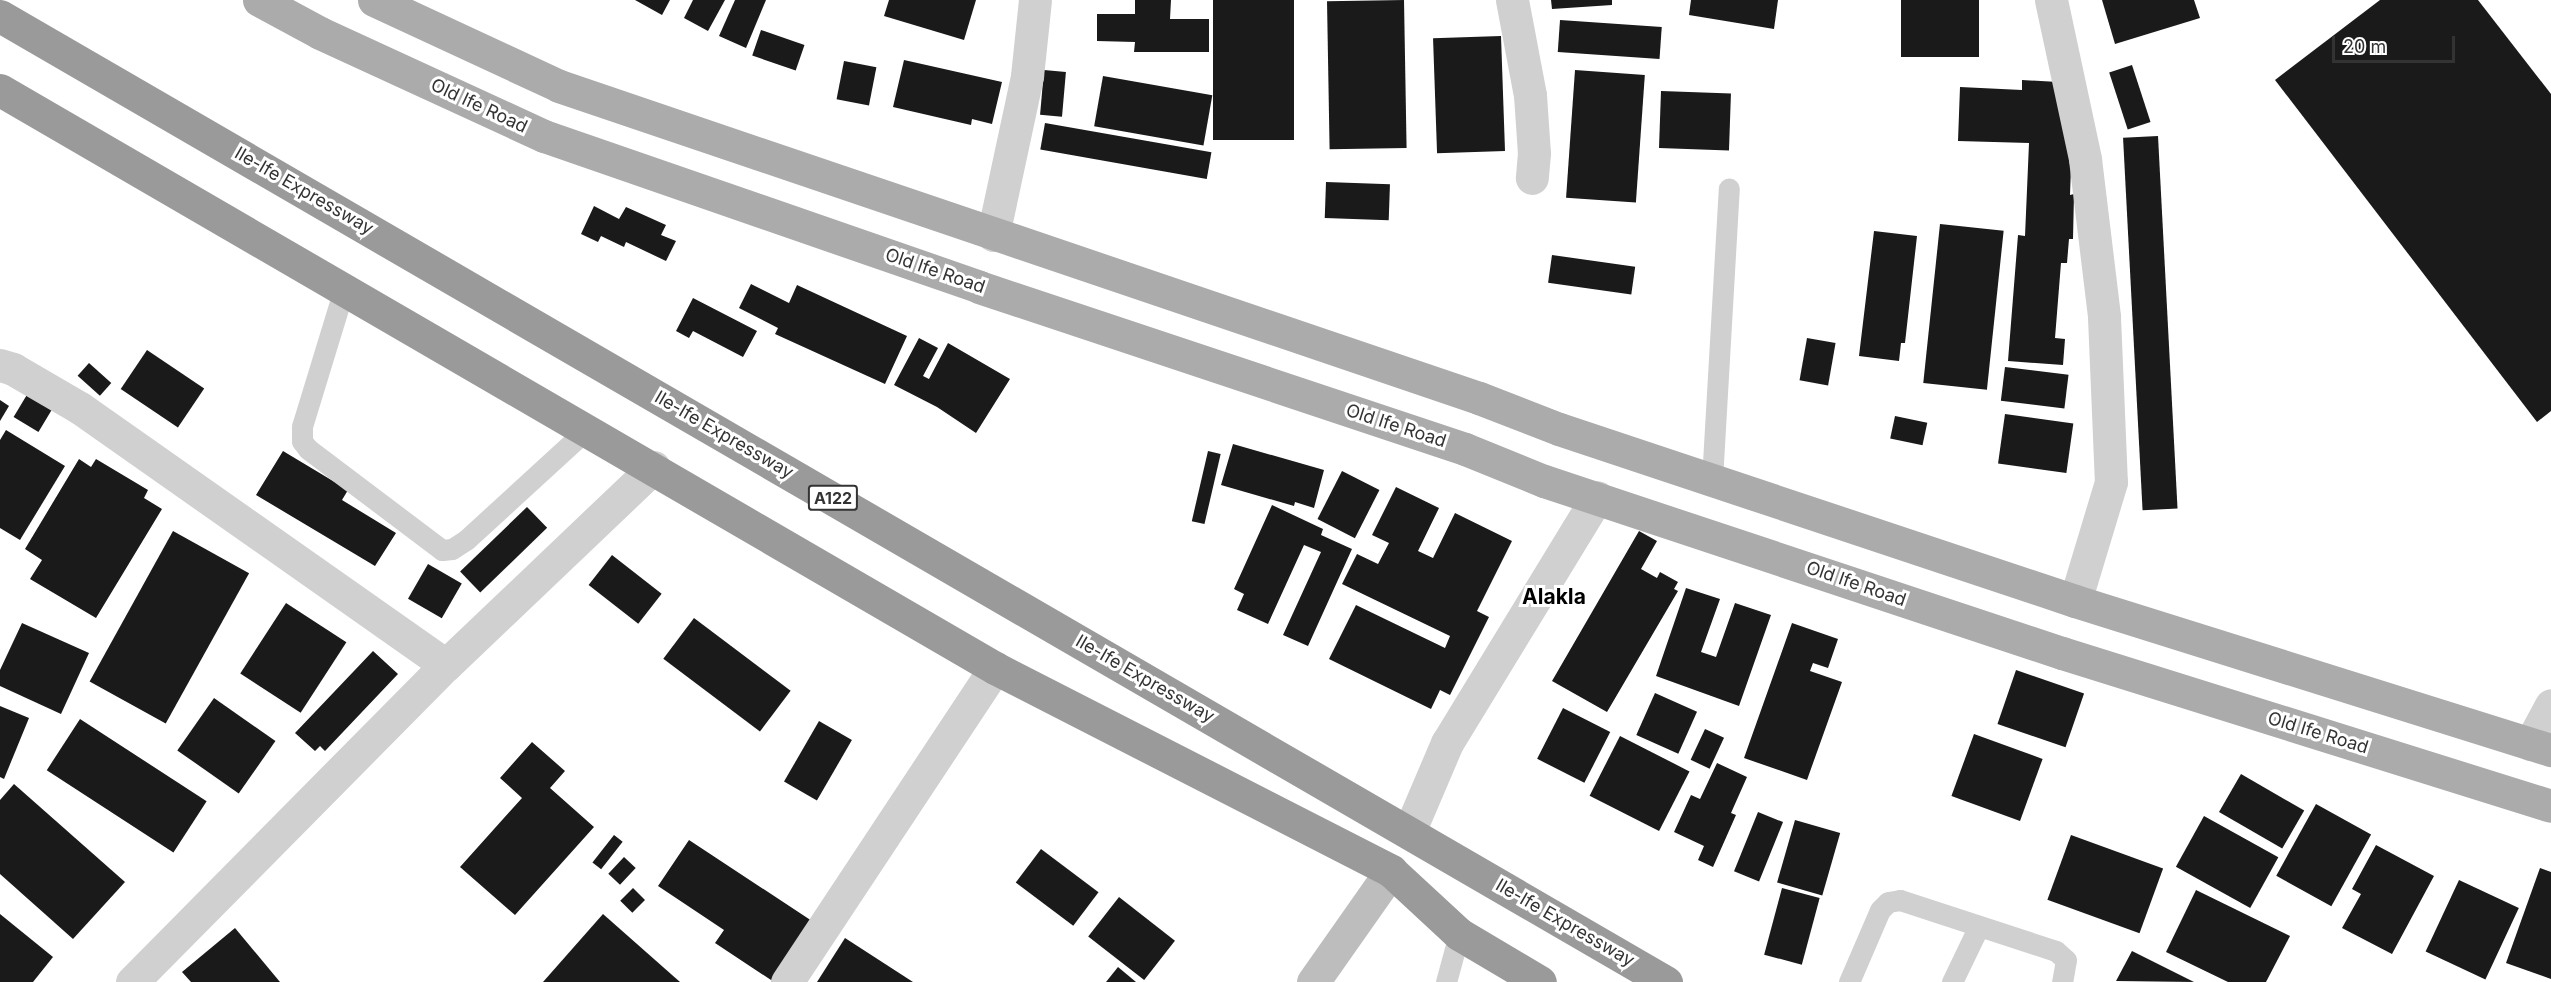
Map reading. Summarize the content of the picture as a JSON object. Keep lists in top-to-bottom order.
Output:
{
  "streets": {
    "highway": ["Ile-Ife Expressway", "A122"],
    "main road": ["Old Ife Road"]
  },
  "districts": ["AlakIa"],
  "scale_bar": "20 m"
}
